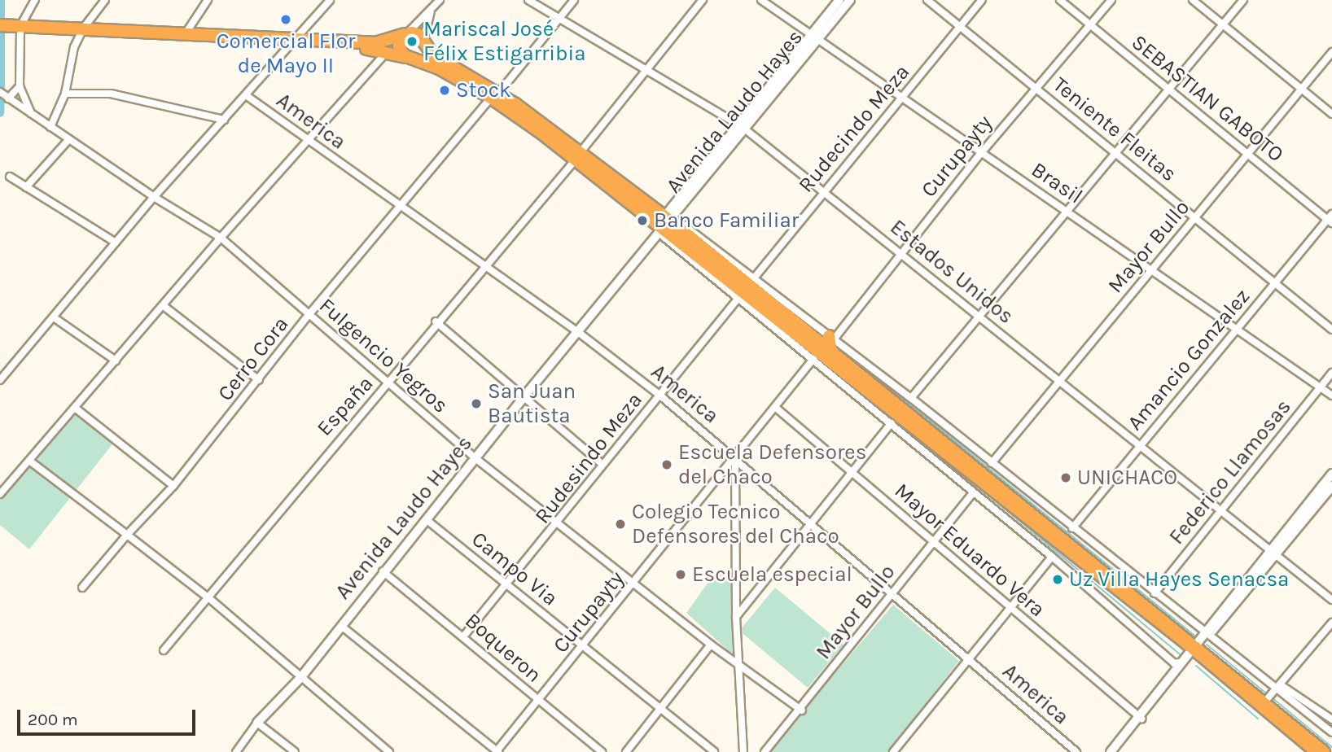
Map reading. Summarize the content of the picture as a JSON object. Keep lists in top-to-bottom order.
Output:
{
  "streets": {
    "street": [
      "SEBASTIAN GABOTO",
      "Avenida Laudo Hayes",
      "America",
      "Rudecindo Meza",
      "Teniente Fleitas",
      "Curupayty",
      "Brasil",
      "Mayor Bullo",
      "Estados Unidos",
      "Fulgencio Yegros",
      "Cerro Cora",
      "Amancio Gonzalez",
      "España",
      "Rudesindo Meza",
      "Federico Llamosas",
      "Mayor Eduardo Vera",
      "Campo Via",
      "Boqueron"
    ]
  },
  "crossings": [
    ["SEBASTIAN GABOTO", "Curupayty"],
    ["SEBASTIAN GABOTO", "Mayor Bullo"],
    ["SEBASTIAN GABOTO", "Amancio Gonzalez"],
    ["Avenida Laudo Hayes", "America"],
    ["Avenida Laudo Hayes", "Brasil"],
    ["Avenida Laudo Hayes", "Estados Unidos"],
    ["Avenida Laudo Hayes", "Fulgencio Yegros"],
    ["Avenida Laudo Hayes", "Campo Via"],
    ["Avenida Laudo Hayes", "Boqueron"],
    ["America", "Curupayty"],
    ["America", "Mayor Bullo"],
    ["America", "Cerro Cora"],
    ["America", "España"],
    ["America", "Rudesindo Meza"],
    ["Rudecindo Meza", "Teniente Fleitas"],
    ["Rudecindo Meza", "Brasil"],
    ["Rudecindo Meza", "Estados Unidos"],
    ["Teniente Fleitas", "Curupayty"],
    ["Teniente Fleitas", "Mayor Bullo"],
    ["Teniente Fleitas", "Amancio Gonzalez"],
    ["Curupayty", "Brasil"],
    ["Curupayty", "Estados Unidos"],
    ["Curupayty", "Fulgencio Yegros"],
    ["Curupayty", "Mayor Eduardo Vera"],
    ["Curupayty", "Campo Via"],
    ["Curupayty", "Boqueron"],
    ["Brasil", "Mayor Bullo"],
    ["Brasil", "Amancio Gonzalez"],
    ["Brasil", "Federico Llamosas"],
    ["Mayor Bullo", "Estados Unidos"],
    ["Mayor Bullo", "Fulgencio Yegros"],
    ["Mayor Bullo", "Mayor Eduardo Vera"],
    ["Estados Unidos", "Cerro Cora"],
    ["Estados Unidos", "Amancio Gonzalez"],
    ["Estados Unidos", "España"],
    ["Estados Unidos", "Federico Llamosas"],
    ["Fulgencio Yegros", "Cerro Cora"],
    ["Fulgencio Yegros", "España"],
    ["Fulgencio Yegros", "Rudesindo Meza"],
    ["Rudesindo Meza", "Campo Via"],
    ["Rudesindo Meza", "Boqueron"]
  ],
  "places": [
    "Comercial Flor de Mayo II",
    "Mariscal José Félix Estigarribia",
    "Stock",
    "Banco Familiar",
    "San Juan Bautista",
    "Escuela Defensores del Chaco",
    "UNICHACO",
    "Colegio Tecnico Defensores del Chaco",
    "Escuela especial",
    "Uz Villa Hayes Senacsa"
  ],
  "scale_bar": "200 m"
}
